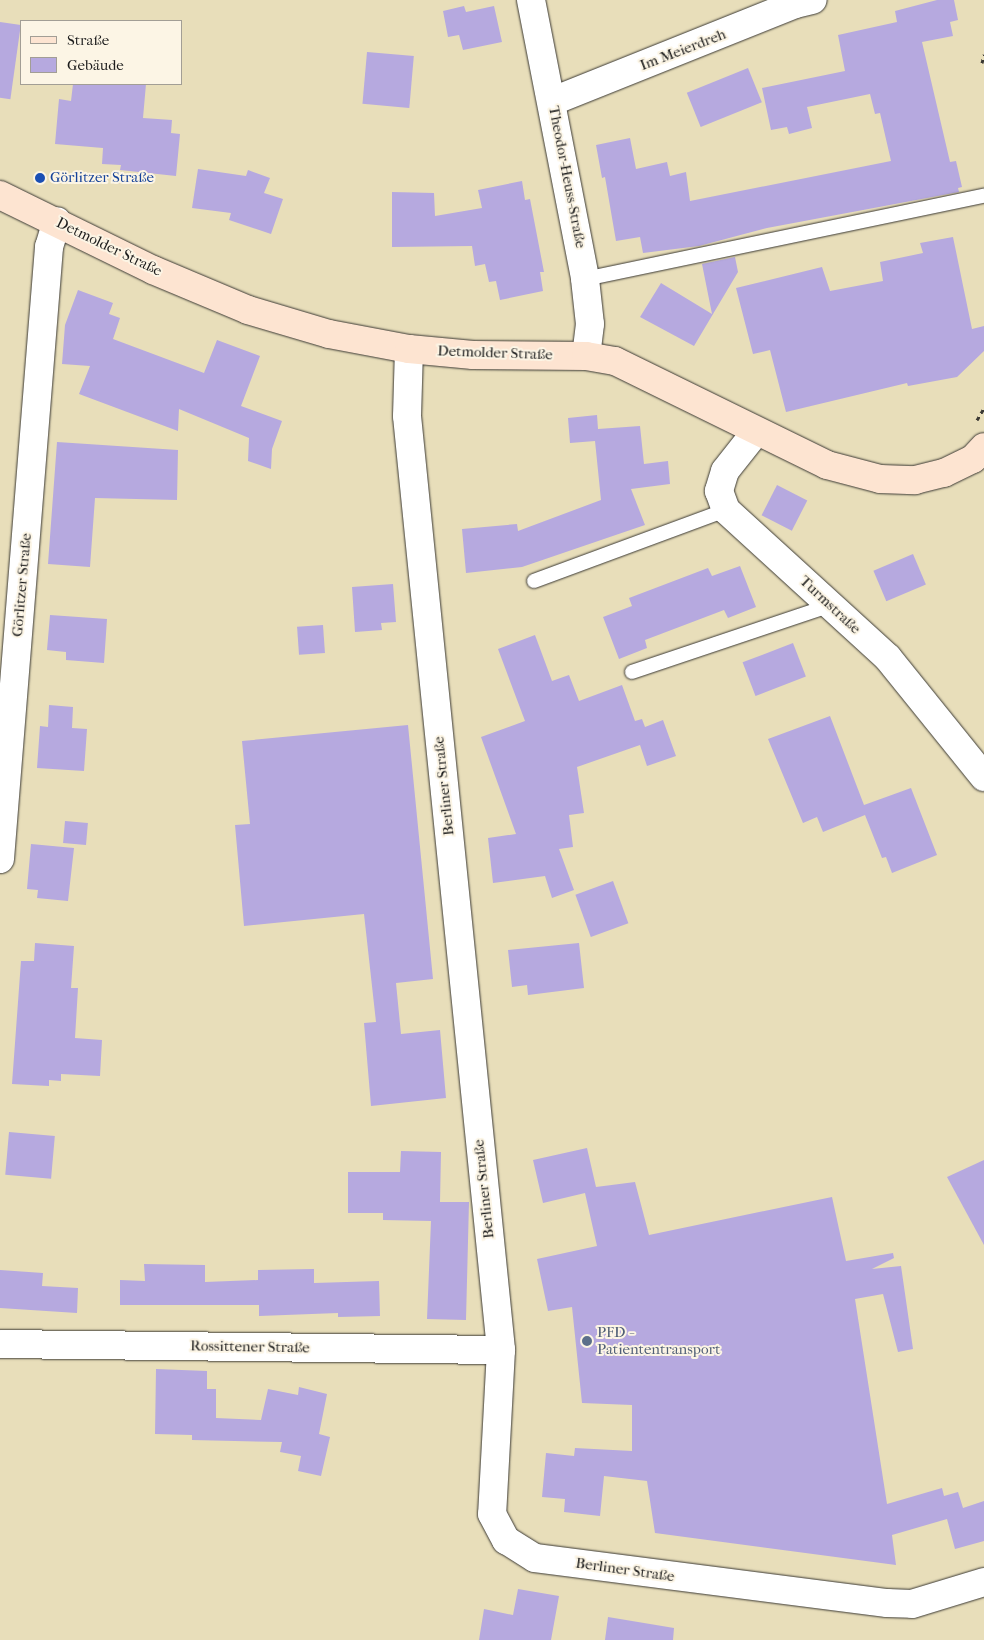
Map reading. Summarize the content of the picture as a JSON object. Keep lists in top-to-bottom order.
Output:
{
  "streets": {
    "main road": ["Detmolder Straße"],
    "street": [
      "Im Meierdreh",
      "Theodor-Heuss-Straße",
      "Görlitzer Straße",
      "Turmstraße",
      "Berliner Straße",
      "Rossittener Straße"
    ]
  },
  "crossings": [
    ["Im Meierdreh", "Theodor-Heuss-Straße"],
    ["Theodor-Heuss-Straße", "Detmolder Straße"],
    ["Detmolder Straße", "Görlitzer Straße"],
    ["Detmolder Straße", "Berliner Straße"],
    ["Berliner Straße", "Rossittener Straße"]
  ],
  "places": ["Görlitzer Straße", "PFD - Patiententransport"],
  "legend": ["Straße", "Gebäude"]
}
